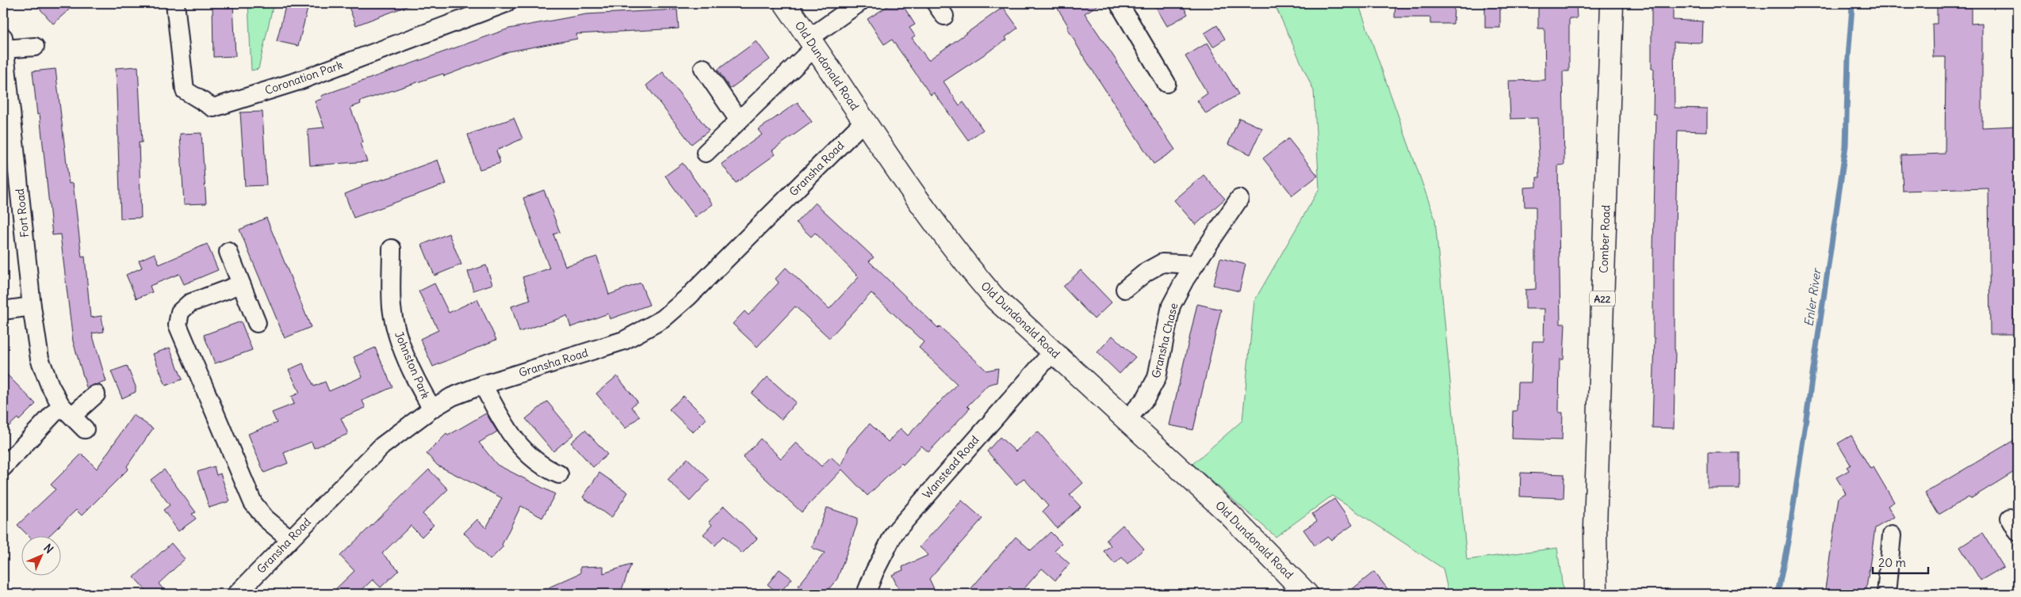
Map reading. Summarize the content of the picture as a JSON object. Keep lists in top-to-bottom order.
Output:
{
  "streets": {
    "main road": ["Old Dundonald Road", "Comber Road", "A22"],
    "street": [
      "Coronation Park",
      "Gransha Road",
      "Fort Road",
      "Gransha Chase",
      "Johnston Park",
      "Wanstead Road"
    ]
  },
  "crossings": [
    ["Old Dundonald Road", "Gransha Road"],
    ["Old Dundonald Road", "Gransha Chase"],
    ["Old Dundonald Road", "Wanstead Road"],
    ["Gransha Road", "Johnston Park"]
  ],
  "water": ["Enler River"],
  "scale_bar": "20 m",
  "north": "top right"
}
